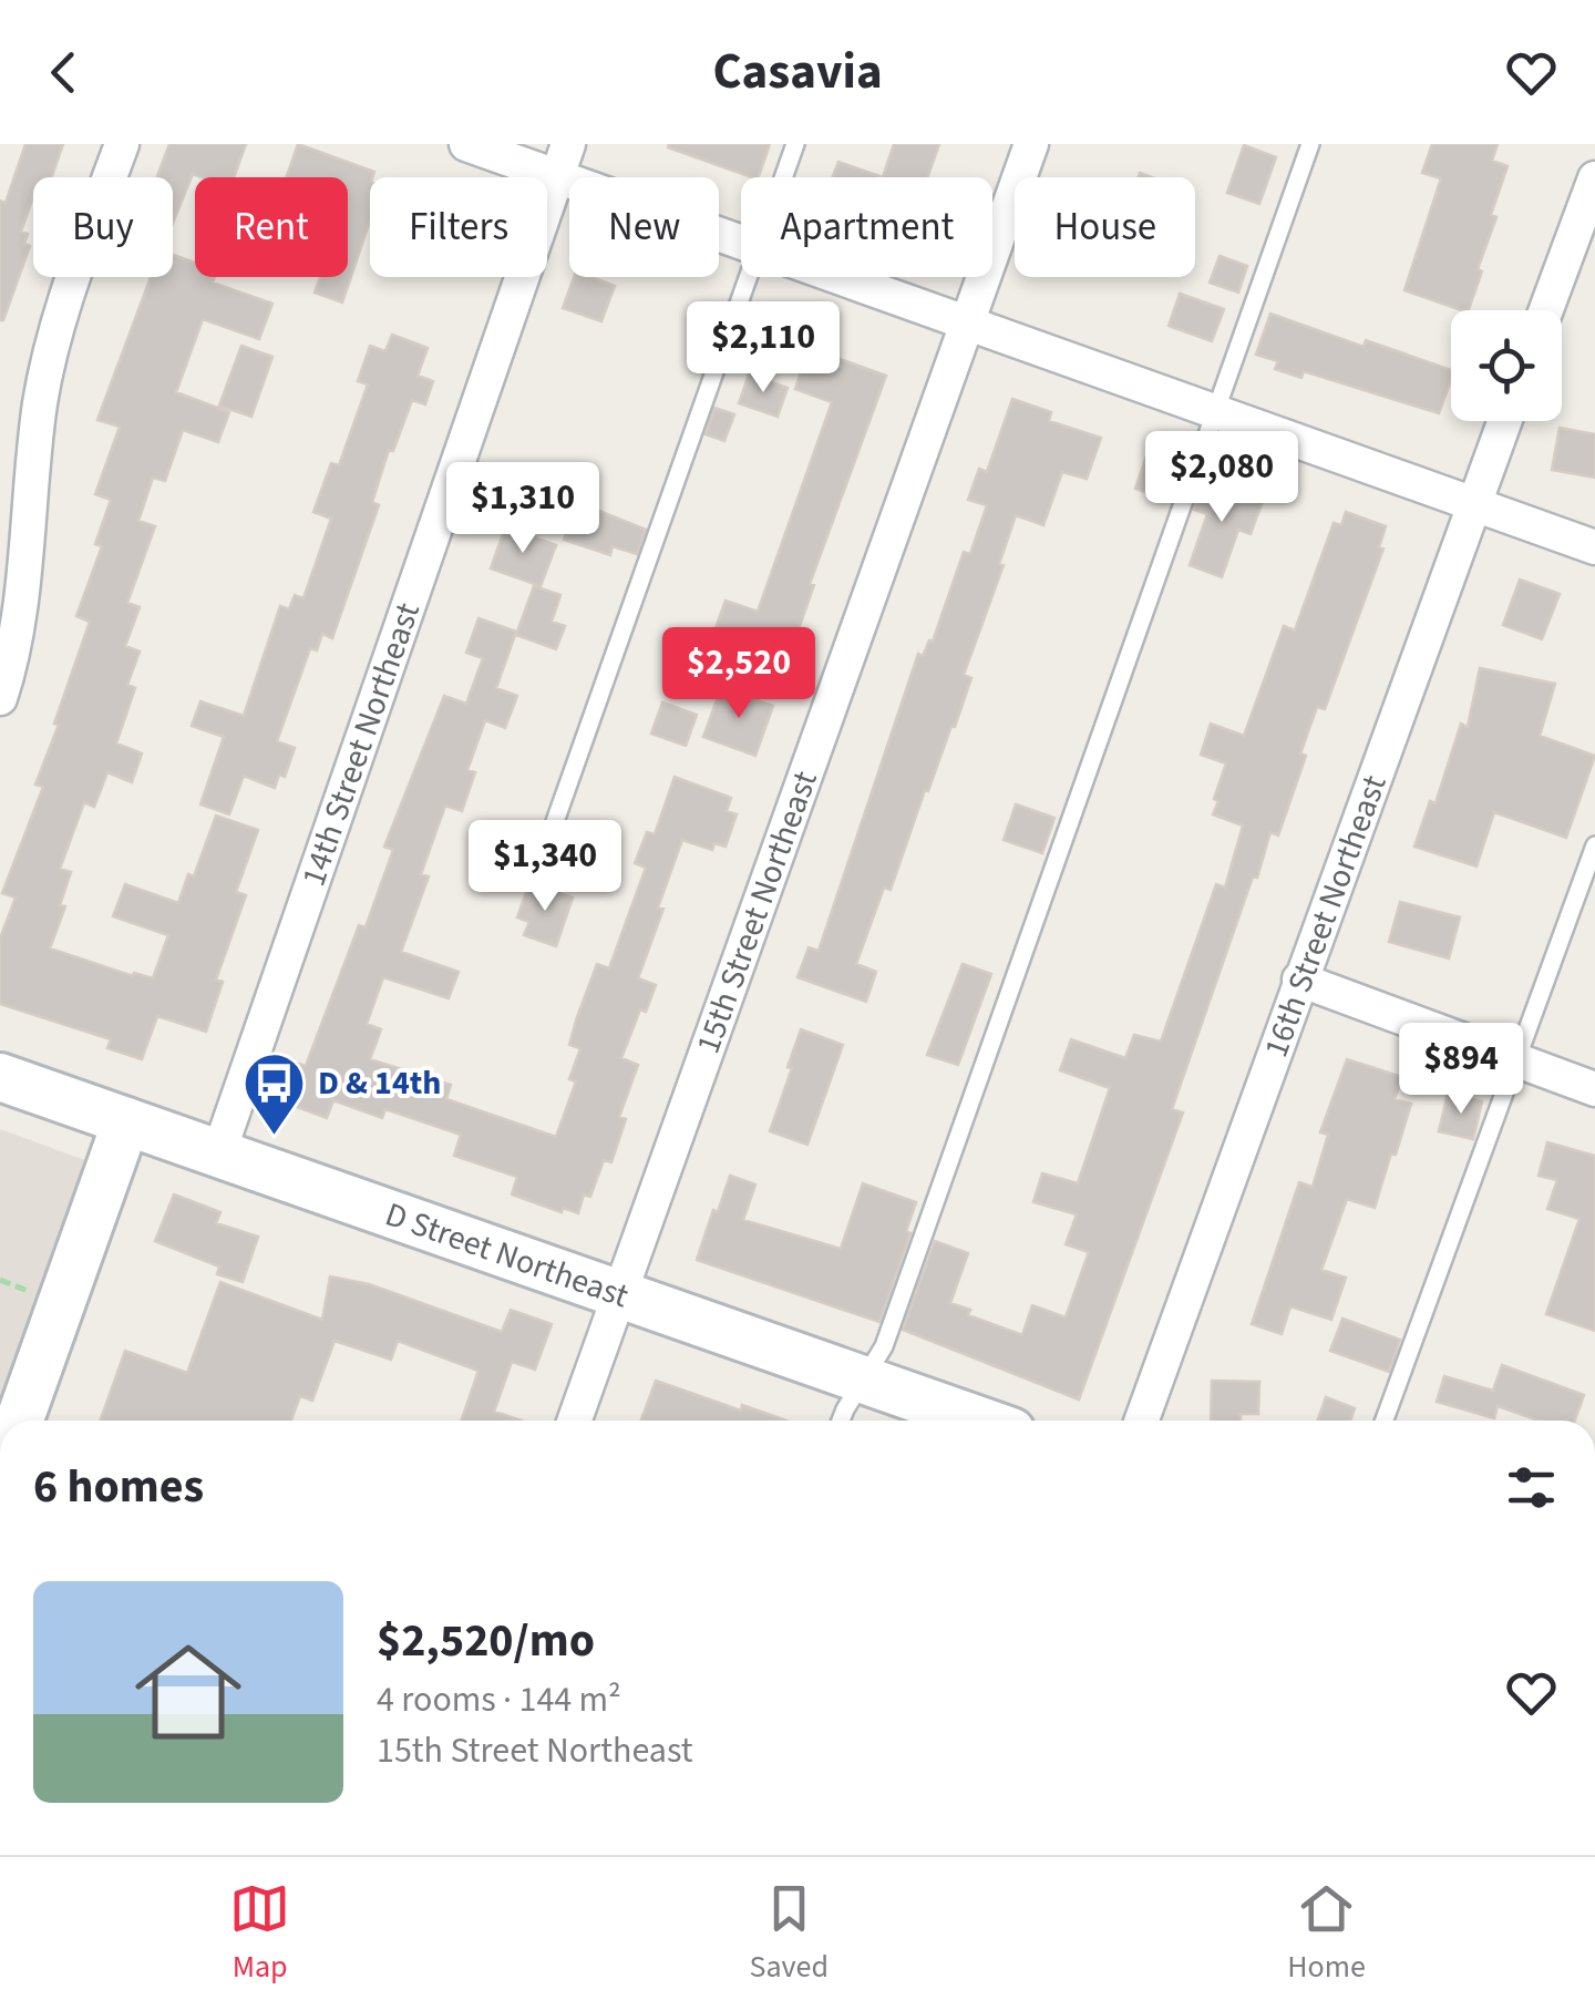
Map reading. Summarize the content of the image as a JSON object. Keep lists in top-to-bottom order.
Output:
{
  "streets": {
    "street": [
      "14th Street Northeast",
      "15th Street Northeast",
      "16th Street Northeast",
      "D Street Northeast"
    ]
  },
  "crossings": [
    ["14th Street Northeast", "D Street Northeast"],
    ["15th Street Northeast", "D Street Northeast"]
  ],
  "places": {
    "bus stop": ["D & 14th"]
  },
  "page": {
    "header": "Casavia",
    "chip": [
      "Buy",
      "Rent",
      "Filters",
      "New",
      "Apartment",
      "House"
    ],
    "price": [
      "$2,110",
      "$2,080",
      "$1,310",
      "$2,520",
      "$1,340",
      "$894"
    ],
    "heading": "6 homes",
    "list": [
      {
        "name": "$2,520/mo",
        "note": "4 rooms · 144 m² · 15th Street Northeast"
      }
    ],
    "tabs": ["Map", "Saved", "Home"]
  }
}
